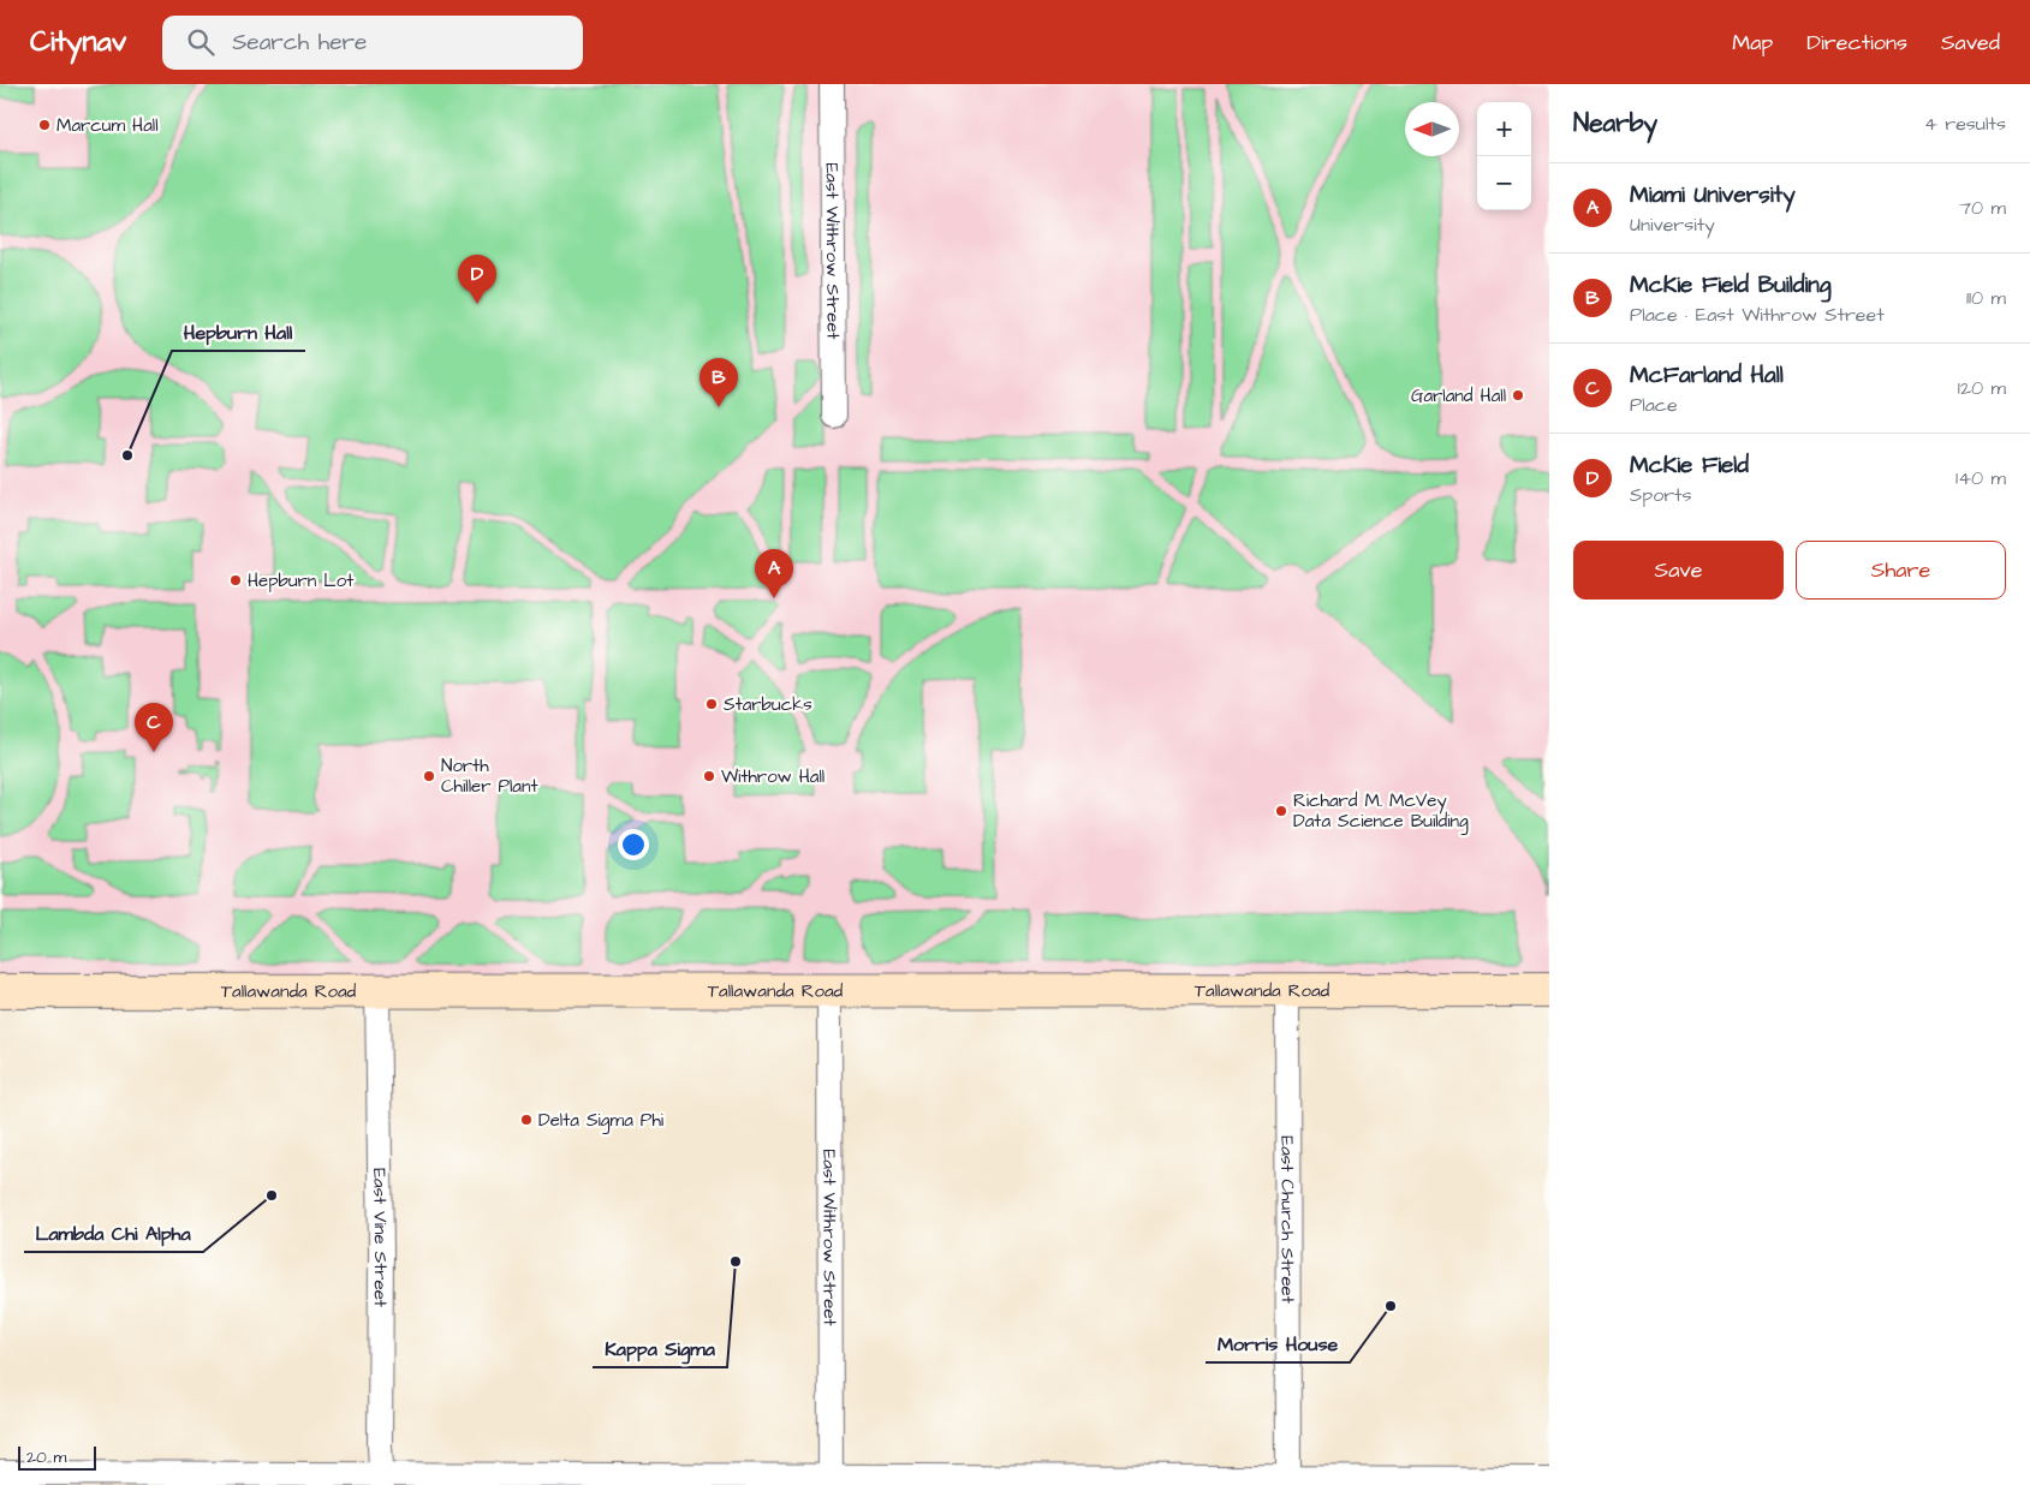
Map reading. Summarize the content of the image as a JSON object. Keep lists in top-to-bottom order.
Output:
{
  "streets": {
    "street": [
      "East Withrow Street",
      "Tallawanda Road",
      "East Church Street",
      "East Vine Street"
    ]
  },
  "crossings": [
    ["East Withrow Street", "Tallawanda Road"],
    ["Tallawanda Road", "East Church Street"],
    ["Tallawanda Road", "East Vine Street"]
  ],
  "places": [
    "Marcum Hall",
    "Garland Hall",
    "Hepburn Hall",
    "Hepburn Lot",
    "Starbucks",
    "North Chiller Plant",
    "Withrow Hall",
    "Richard M. McVey Data Science Building",
    "Delta Sigma Phi",
    "Lambda Chi Alpha",
    "Kappa Sigma",
    "Morris House"
  ],
  "scale_bar": "20 m",
  "north": "left",
  "page": {
    "header": "Citynav",
    "search": "Search here",
    "nav": ["Map", "Directions", "Saved"],
    "heading": ["Nearby", "4 results"],
    "map_buttons": ["+", "−"],
    "list": [
      {
        "mark": "A",
        "name": "Miami University",
        "note": "University",
        "value": "70 m"
      },
      {
        "mark": "B",
        "name": "McKie Field Building",
        "note": "Place · East Withrow Street",
        "value": "110 m"
      },
      {
        "mark": "C",
        "name": "McFarland Hall",
        "note": "Place",
        "value": "120 m"
      },
      {
        "mark": "D",
        "name": "McKie Field",
        "note": "Sports",
        "value": "140 m"
      }
    ],
    "pins": [
      "D",
      "B",
      "A",
      "C"
    ],
    "buttons": ["Save", "Share"],
    "scale": "20 m"
  }
}
